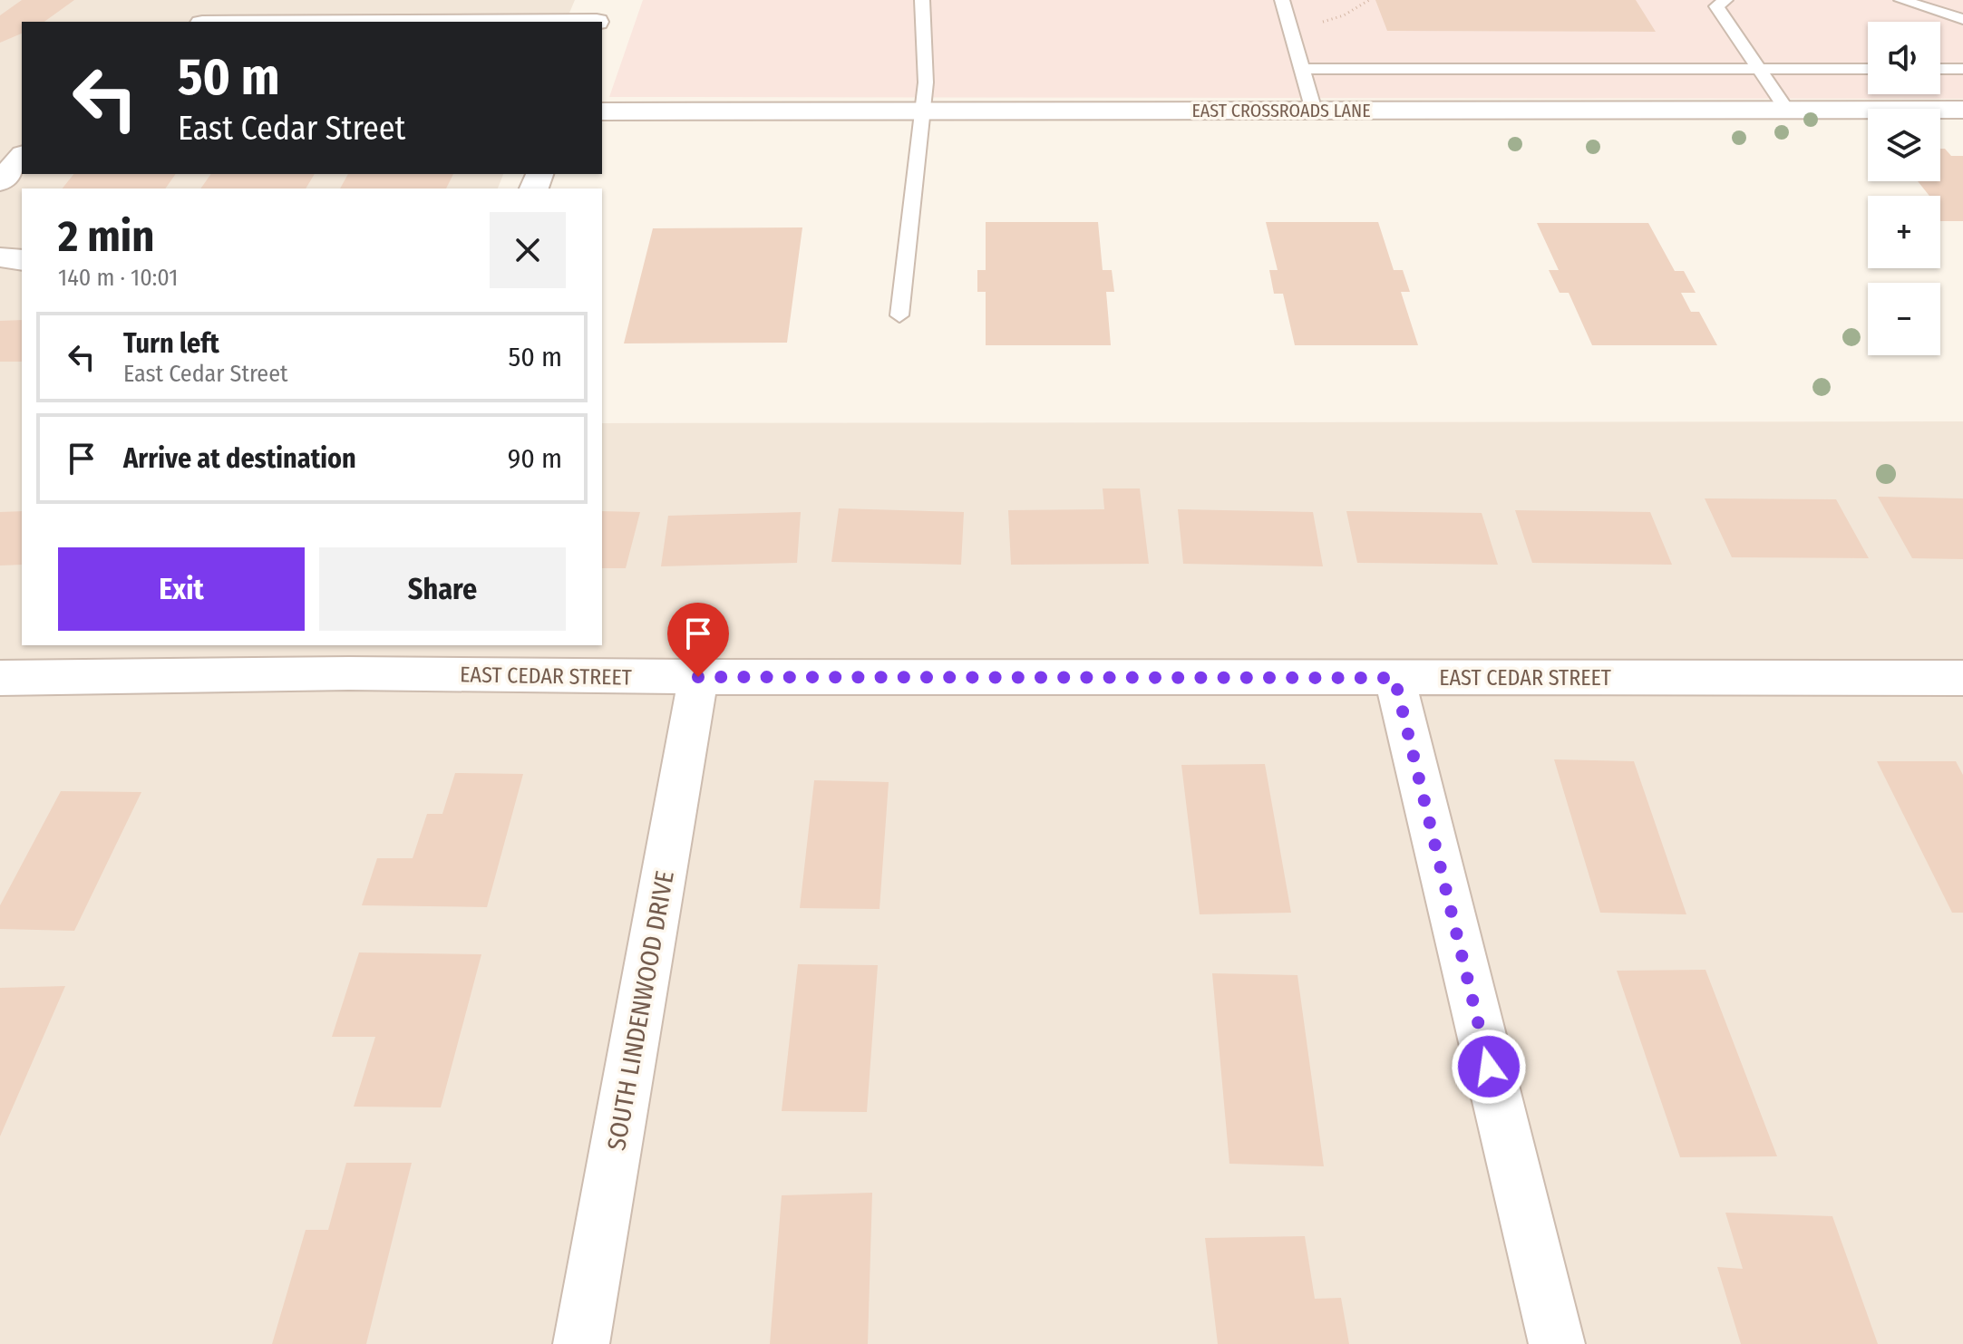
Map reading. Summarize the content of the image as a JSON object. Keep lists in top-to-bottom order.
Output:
{
  "streets": {
    "street": ["EAST CROSSROADS LANE", "EAST CEDAR STREET", "SOUTH LINDENWOOD DRIVE"]
  },
  "crossings": [
    ["EAST CEDAR STREET", "SOUTH LINDENWOOD DRIVE"]
  ],
  "page": {
    "map_buttons": ["+", "−"],
    "turn": ["50 m", "East Cedar Street"],
    "heading": ["2 min", "140 m · 10:01"],
    "list": [
      {
        "name": "Turn left",
        "note": "East Cedar Street",
        "value": "50 m"
      },
      {
        "name": "Arrive at destination",
        "value": "90 m"
      }
    ],
    "buttons": ["Exit", "Share"]
  }
}
